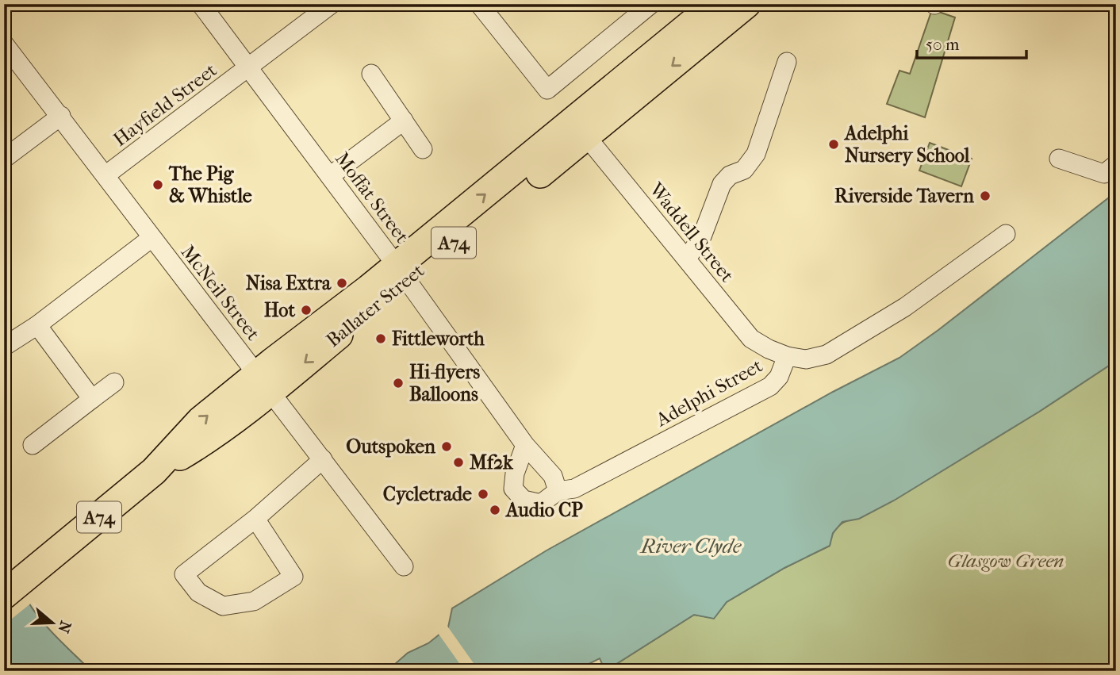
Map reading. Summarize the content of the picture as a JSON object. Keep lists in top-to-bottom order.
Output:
{
  "streets": {
    "main road": ["A74", "Ballater Street"],
    "street": [
      "Hayfield Street",
      "Moffat Street",
      "Waddell Street",
      "McNeil Street",
      "Adelphi Street"
    ]
  },
  "crossings": [
    ["Hayfield Street", "Moffat Street"],
    ["Hayfield Street", "McNeil Street"],
    ["Moffat Street", "Ballater Street"],
    ["Moffat Street", "Adelphi Street"],
    ["Waddell Street", "Ballater Street"],
    ["Waddell Street", "Adelphi Street"],
    ["McNeil Street", "Ballater Street"]
  ],
  "water": ["River Clyde"],
  "parks": ["Glasgow Green"],
  "places": [
    "Adelphi Nursery School",
    "The Pig & Whistle",
    "Riverside Tavern",
    "Nisa Extra",
    "Hot",
    "Fittleworth",
    "Hi-flyers Balloons",
    "Outspoken",
    "Mf2k",
    "Cycletrade",
    "Audio CP"
  ],
  "scale_bar": "50 m",
  "north": "right"
}
